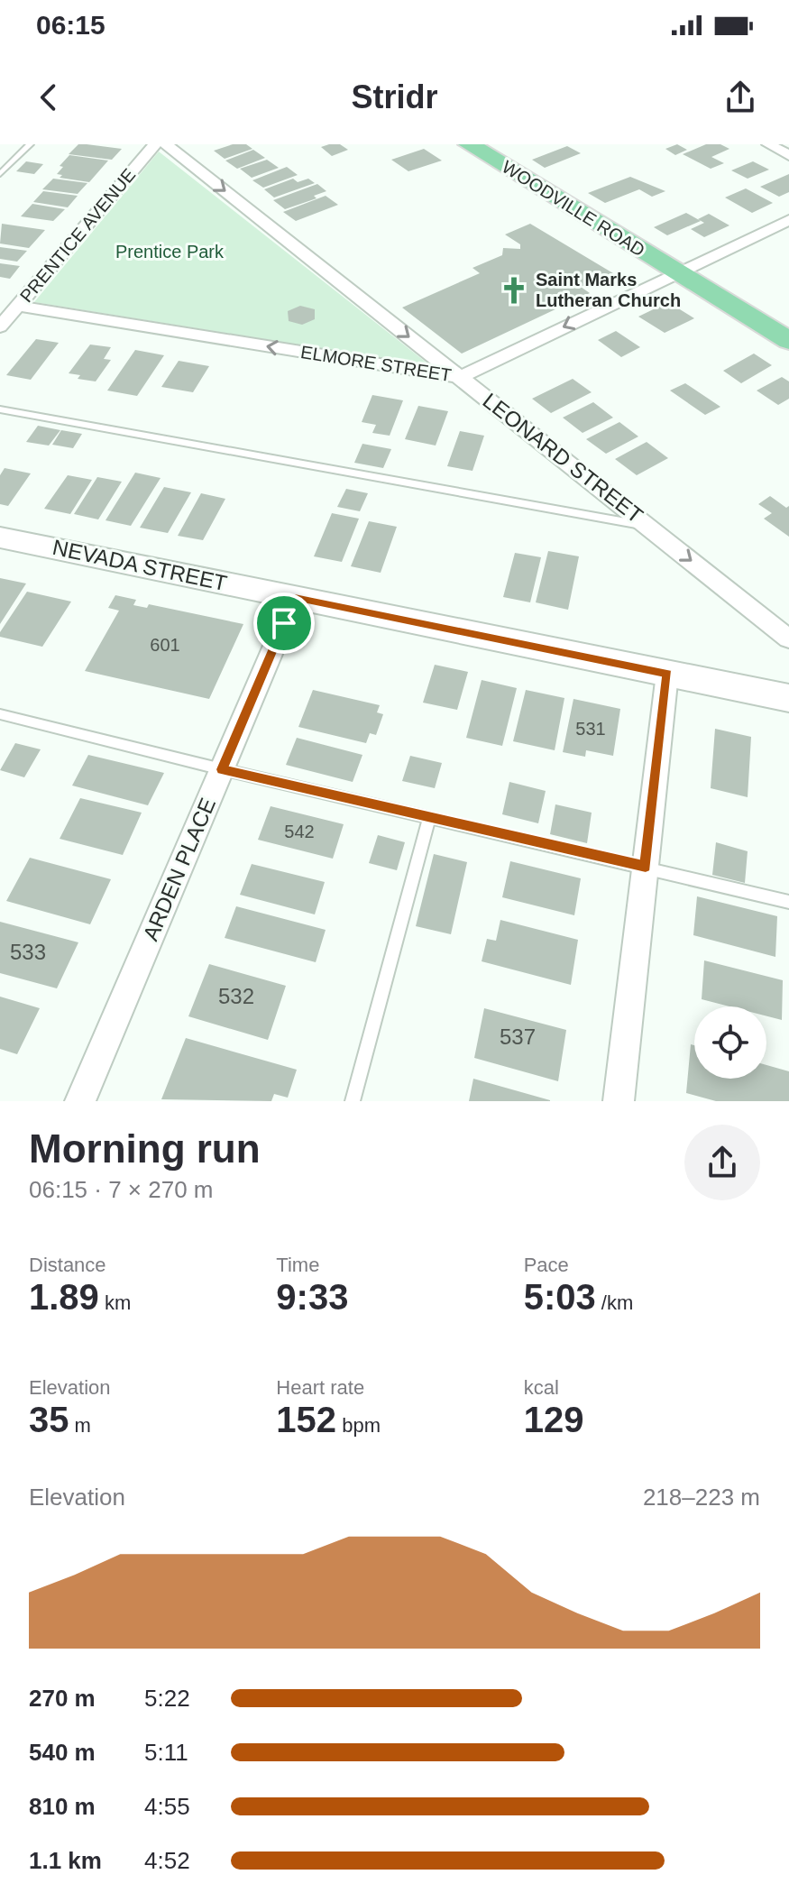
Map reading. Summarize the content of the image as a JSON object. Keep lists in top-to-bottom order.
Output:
{
  "streets": {
    "main road": ["WOODVILLE ROAD"],
    "street": [
      "PRENTICE AVENUE",
      "ELMORE STREET",
      "LEONARD STREET",
      "NEVADA STREET",
      "ARDEN PLACE"
    ]
  },
  "crossings": [
    ["WOODVILLE ROAD", "ELMORE STREET"],
    ["PRENTICE AVENUE", "ELMORE STREET"],
    ["ELMORE STREET", "LEONARD STREET"],
    ["NEVADA STREET", "ARDEN PLACE"]
  ],
  "one_way": ["ELMORE STREET", "LEONARD STREET"],
  "parks": ["Prentice Park"],
  "places": {
    "church": ["Saint Marks Lutheran Church"]
  },
  "house_numbers": [
    "601",
    "531",
    "542",
    "533",
    "532",
    "537"
  ],
  "page": {
    "status": "06:15",
    "header": "Stridr",
    "heading": ["Morning run", "06:15 · 7 × 270 m"],
    "stats": [
      ["Distance", "1.89 km"],
      ["Time", "9:33"],
      ["Pace", "5:03 /km"],
      ["Elevation", "35 m"],
      ["Heart rate", "152 bpm"],
      ["kcal", "129"]
    ],
    "chart": ["Elevation", "218–223 m"],
    "list": [
      {
        "name": "270 m",
        "note": "5:22"
      },
      {
        "name": "540 m",
        "note": "5:11"
      },
      {
        "name": "810 m",
        "note": "4:55"
      },
      {
        "name": "1.1 km",
        "note": "4:52"
      }
    ]
  }
}
